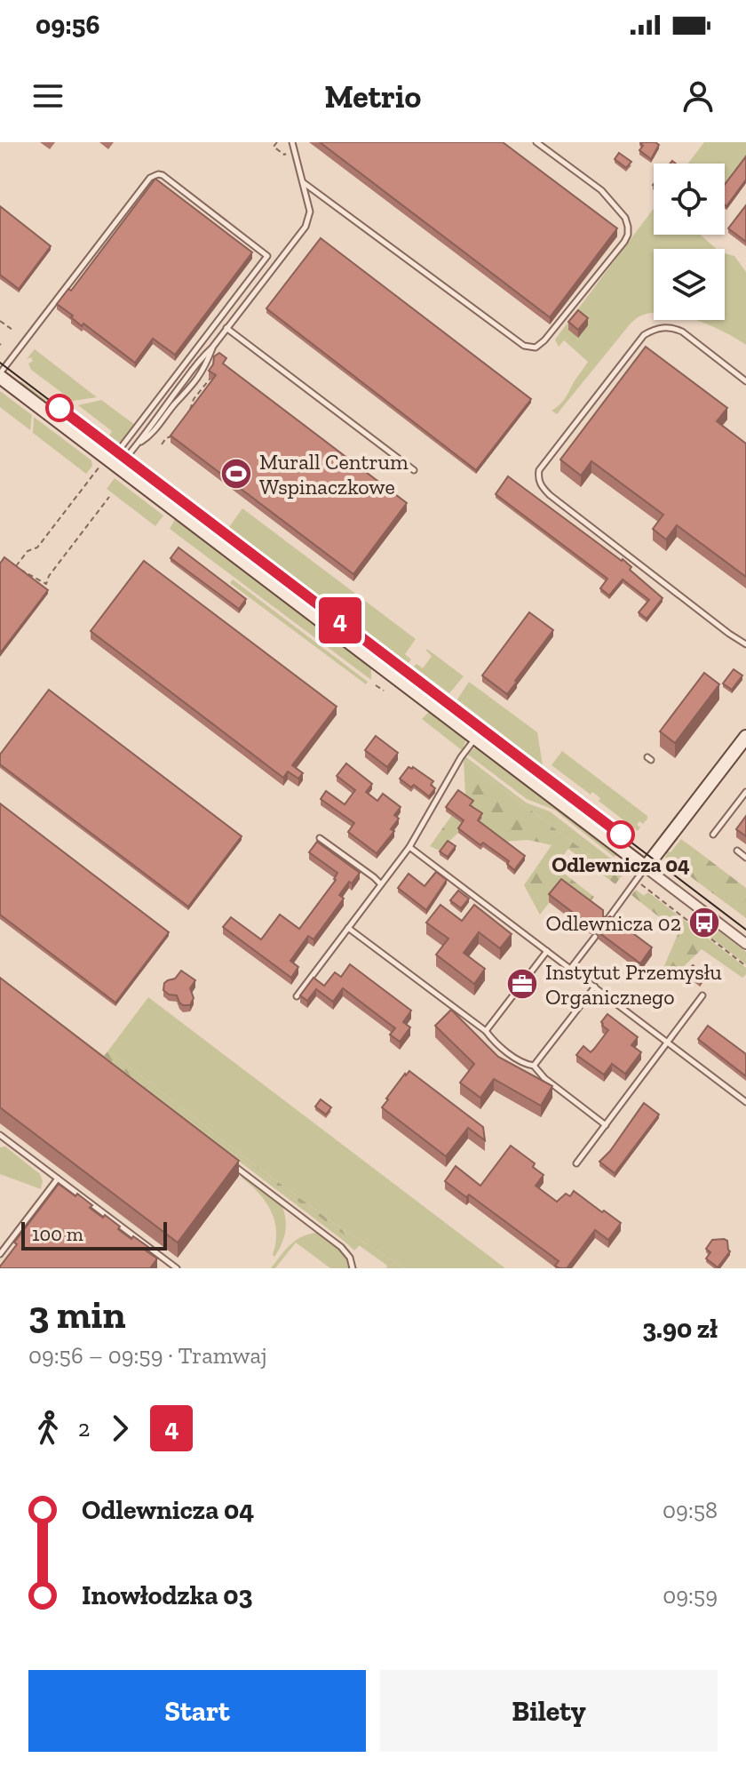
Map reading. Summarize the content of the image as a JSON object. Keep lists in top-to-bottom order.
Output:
{
  "places": {
    "sports": ["Murall Centrum Wspinaczkowe"],
    "other": ["Odlewnicza 04"],
    "bus stop": ["Odlewnicza 02"],
    "office": ["Instytut Przemysłu Organicznego"]
  },
  "lines": ["tram line 4"],
  "scale_bar": "100 m",
  "page": {
    "status": "09:56",
    "header": "Metrio",
    "on_map": "4",
    "scale": "100 m",
    "heading": ["3 min", "09:56 – 09:59 · Tramwaj", "3.90 zł"],
    "legs": ["2", "4"],
    "list": [
      {
        "name": "Odlewnicza 04",
        "value": "09:58"
      },
      {
        "name": "Inowłodzka 03",
        "value": "09:59"
      }
    ],
    "buttons": ["Start", "Bilety"]
  }
}
